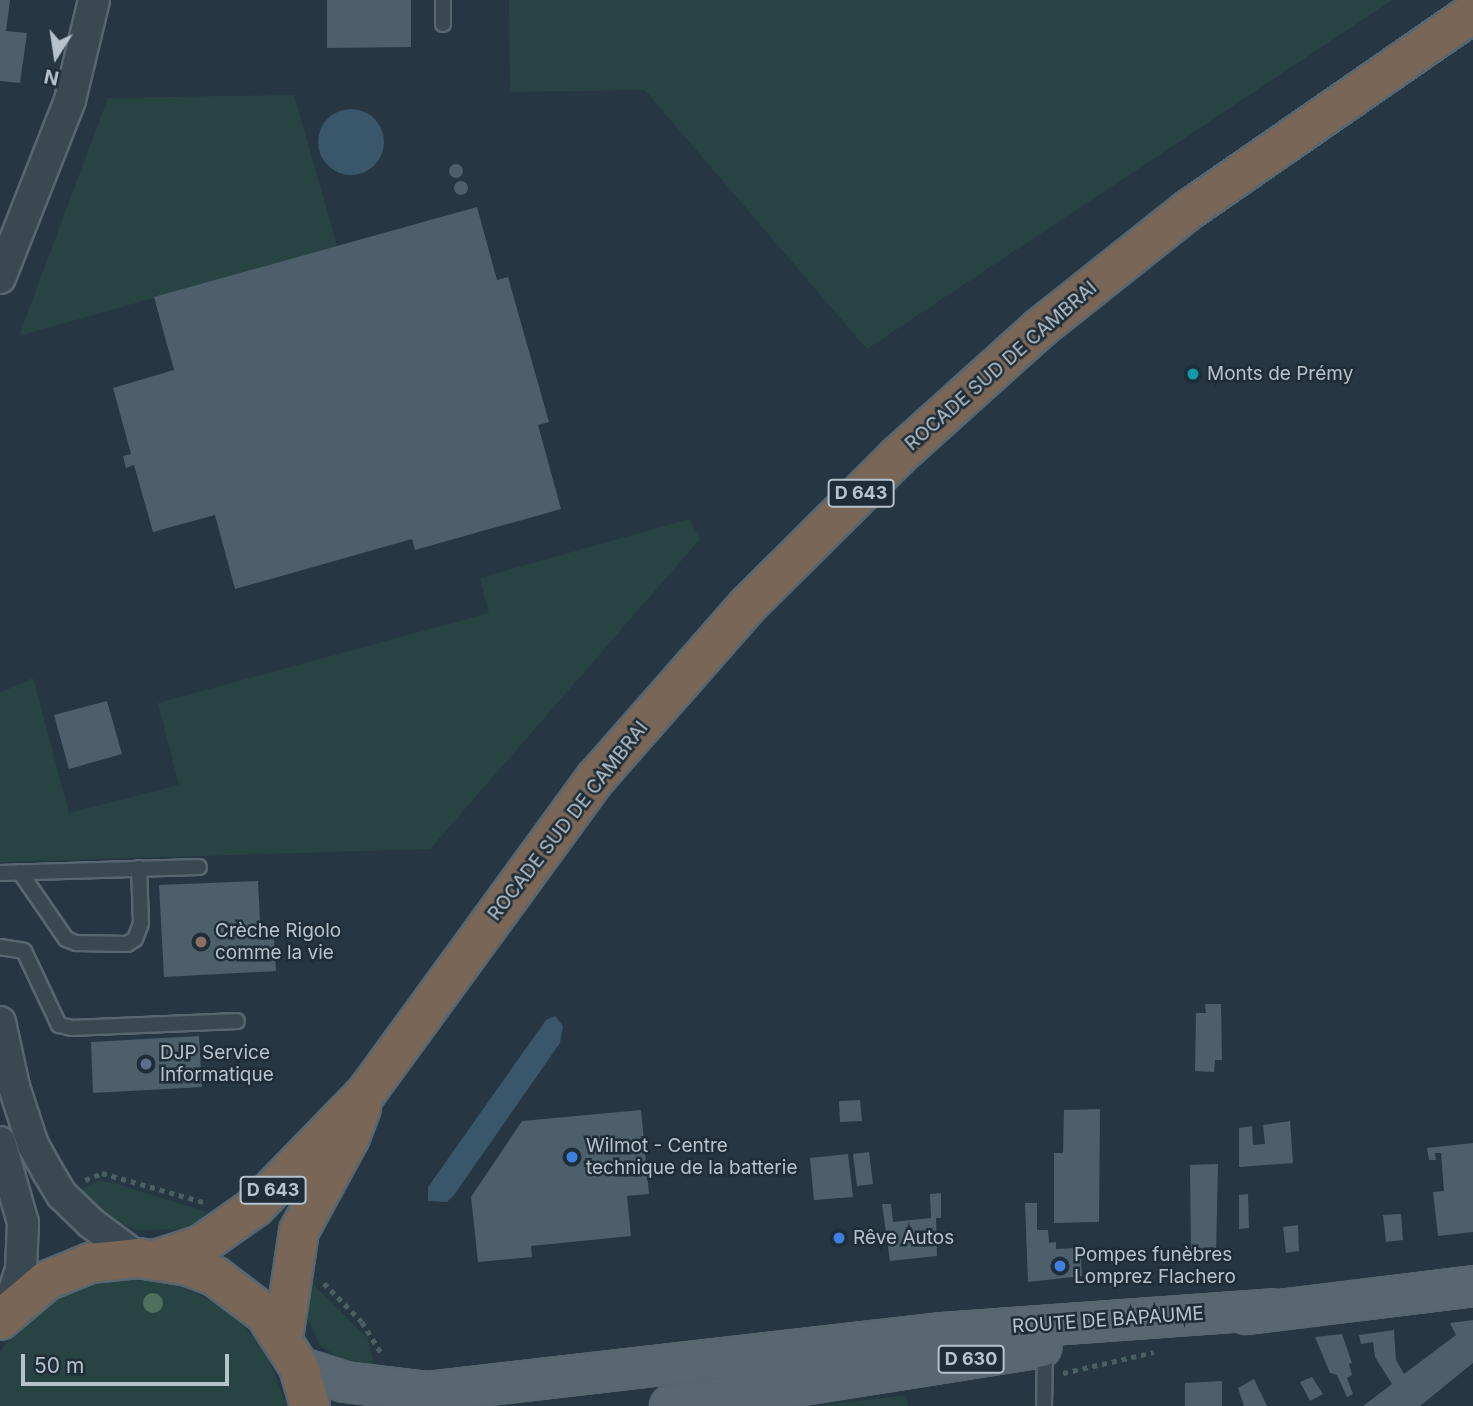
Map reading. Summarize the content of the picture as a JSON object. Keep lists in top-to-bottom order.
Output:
{
  "streets": {
    "highway": ["ROCADE SUD DE CAMBRAI", "D 643"],
    "main road": ["ROUTE DE BAPAUME", "D 630"]
  },
  "crossings": [
    ["ROCADE SUD DE CAMBRAI", "ROUTE DE BAPAUME"]
  ],
  "places": [
    "Monts de Prémy",
    "Crèche Rigolo comme la vie",
    "DJP Service Informatique",
    "Wilmot - Centre technique de la batterie",
    "Rêve Autos",
    "Pompes funèbres Lomprez Flachero"
  ],
  "scale_bar": "50 m",
  "north": "bottom"
}
